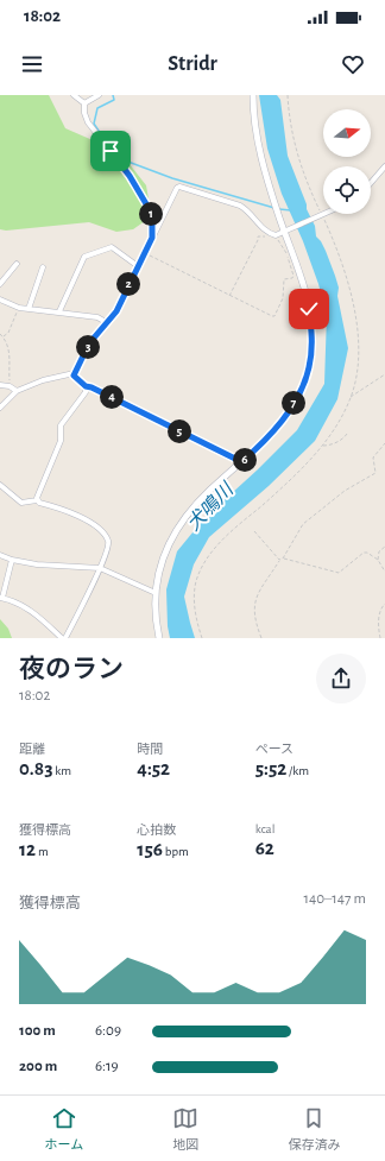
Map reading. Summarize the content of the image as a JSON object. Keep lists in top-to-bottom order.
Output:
{
  "water": ["犬鳴川"],
  "north": "right",
  "page": {
    "status": "18:02",
    "header": "Stridr",
    "pins": [
      "1",
      "2",
      "3",
      "4",
      "7",
      "5",
      "6"
    ],
    "heading": ["夜のラン", "18:02"],
    "stats": [
      ["距離", "0.83 km"],
      ["時間", "4:52"],
      ["ペース", "5:52 /km"],
      ["獲得標高", "12 m"],
      ["心拍数", "156 bpm"],
      ["kcal", "62"]
    ],
    "chart": ["獲得標高", "140–147 m"],
    "list": [
      {
        "name": "100 m",
        "note": "6:09"
      },
      {
        "name": "200 m",
        "note": "6:19"
      }
    ],
    "tabs": ["ホーム", "地図", "保存済み"]
  }
}
